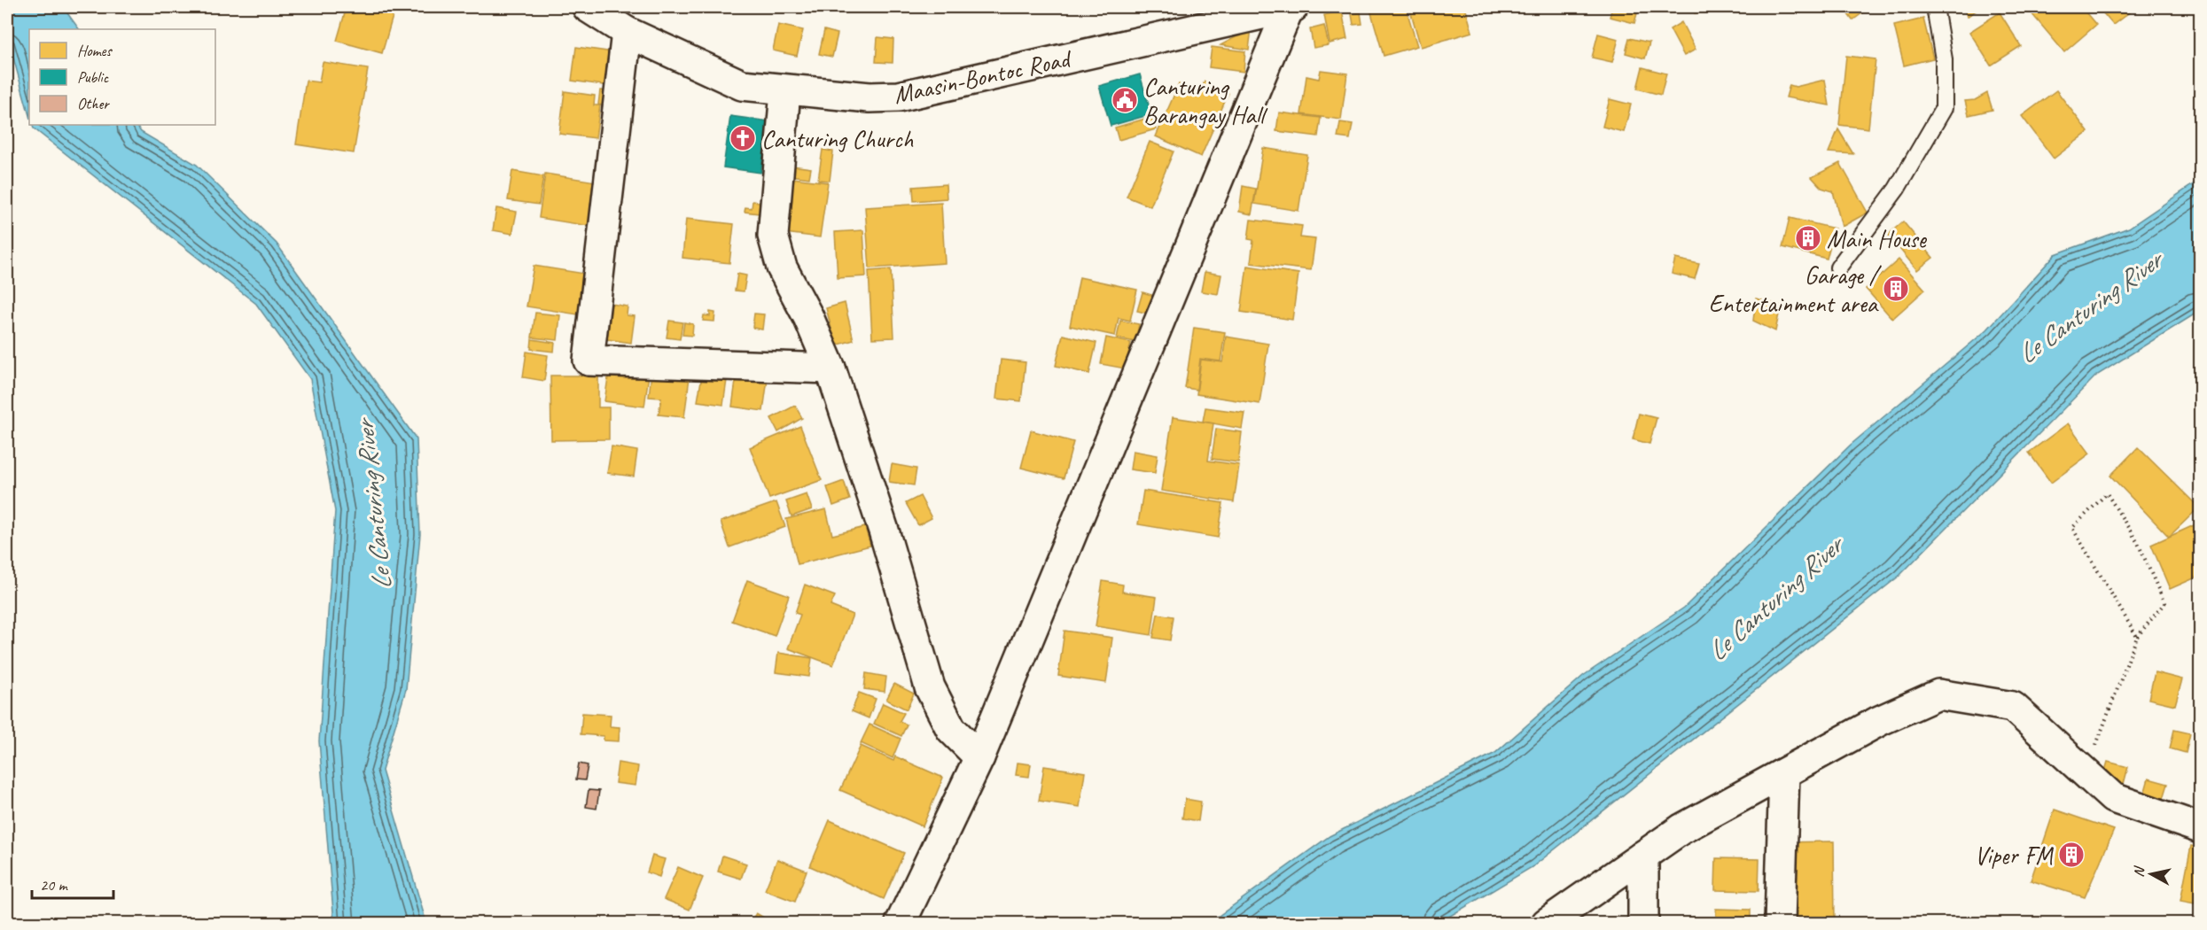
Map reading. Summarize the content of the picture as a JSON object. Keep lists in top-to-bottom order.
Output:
{
  "streets": {
    "street": ["Maasin-Bontoc Road"]
  },
  "water": ["Le Canturing River"],
  "places": {
    "public building": ["Canturing Barangay Hall"],
    "church": ["Canturing Church"],
    "building": ["Main House", "Garage / Entertainment area", "Viper FM"]
  },
  "legend": ["Homes", "Public", "Other"],
  "scale_bar": "20 m",
  "north": "left"
}
